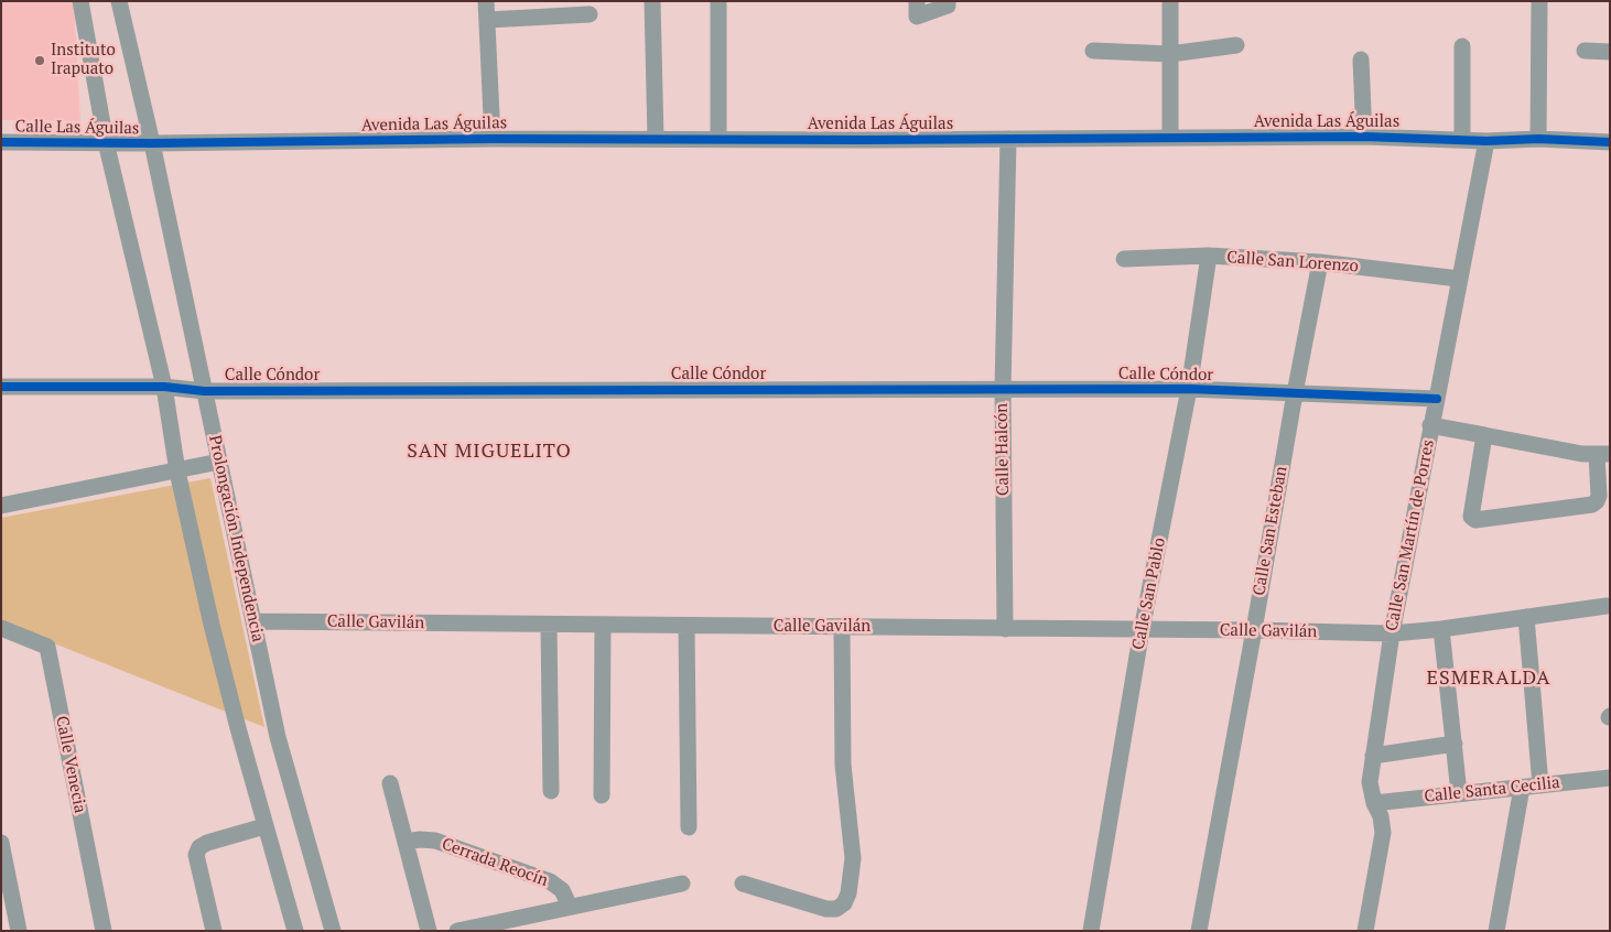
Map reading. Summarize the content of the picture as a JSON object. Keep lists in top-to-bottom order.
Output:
{
  "streets": {
    "street": [
      "Avenida Las Águilas",
      "Calle Las Águilas",
      "Calle San Lorenzo",
      "Calle Cóndor",
      "Calle Halcón",
      "Calle San Esteban",
      "Calle San Martín de Porres",
      "Prolongación Independencia",
      "Calle San Pablo",
      "Calle Gavilán",
      "Calle Venecia",
      "Calle Santa Cecilia",
      "Cerrada Reocín"
    ]
  },
  "crossings": [
    ["Avenida Las Águilas", "Calle Las Águilas"],
    ["Avenida Las Águilas", "Calle Halcón"],
    ["Avenida Las Águilas", "Calle San Martín de Porres"],
    ["Avenida Las Águilas", "Prolongación Independencia"],
    ["Calle Las Águilas", "Prolongación Independencia"],
    ["Calle San Lorenzo", "Calle San Esteban"],
    ["Calle San Lorenzo", "Calle San Martín de Porres"],
    ["Calle San Lorenzo", "Calle San Pablo"],
    ["Calle Cóndor", "Calle Halcón"],
    ["Calle Cóndor", "Calle San Esteban"],
    ["Calle Cóndor", "Calle San Martín de Porres"],
    ["Calle Cóndor", "Prolongación Independencia"],
    ["Calle Cóndor", "Calle San Pablo"],
    ["Calle Halcón", "Calle Gavilán"],
    ["Calle San Esteban", "Calle Gavilán"],
    ["Calle San Martín de Porres", "Calle Gavilán"],
    ["Calle San Martín de Porres", "Calle Santa Cecilia"],
    ["Prolongación Independencia", "Calle Gavilán"],
    ["Calle San Pablo", "Calle Gavilán"]
  ],
  "districts": ["SAN MIGUELITO", "ESMERALDA"],
  "places": ["Instituto Irapuato"]
}
